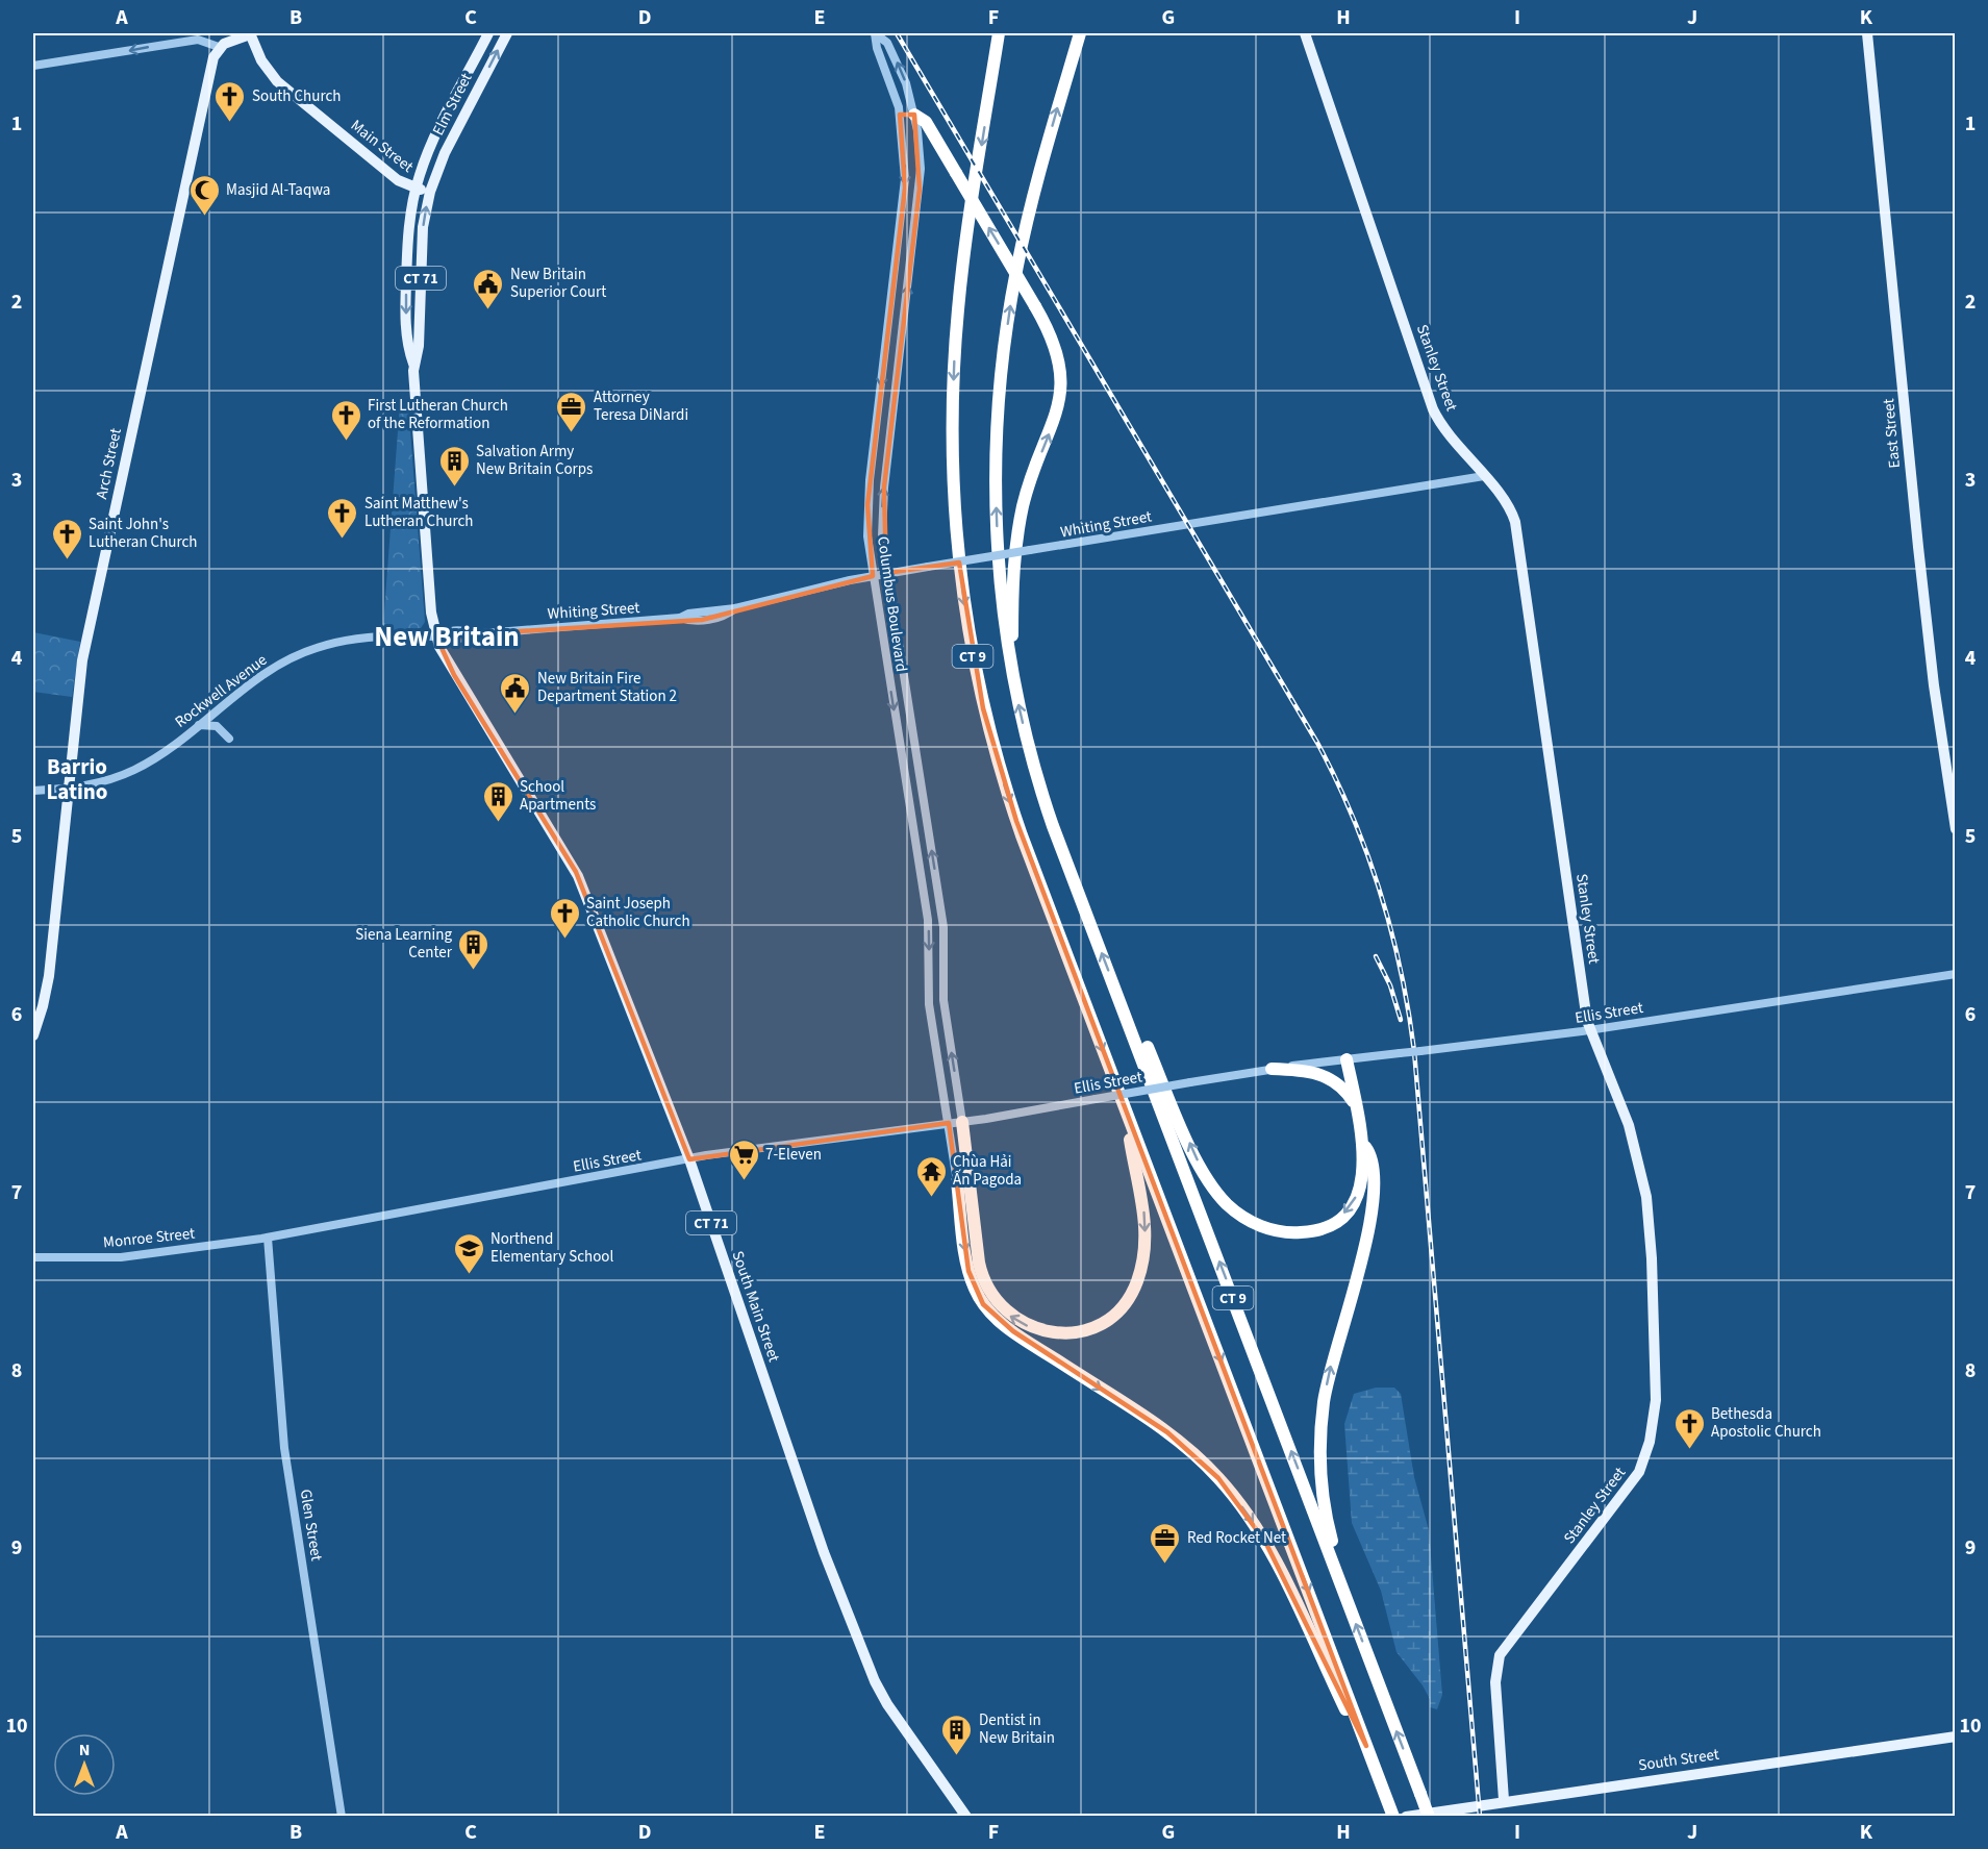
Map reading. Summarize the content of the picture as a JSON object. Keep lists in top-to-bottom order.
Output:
{
  "streets": {
    "highway": ["CT 9"],
    "main road": [
      "Elm Street",
      "Main Street",
      "CT 71",
      "Stanley Street",
      "East Street",
      "Arch Street",
      "South Main Street",
      "South Street"
    ],
    "street": [
      "Whiting Street",
      "Columbus Boulevard",
      "Rockwell Avenue",
      "Ellis Street",
      "Monroe Street",
      "Glen Street"
    ]
  },
  "crossings": [
    ["Elm Street", "Main Street"],
    ["Elm Street", "CT 71"],
    ["Main Street", "CT 71"],
    ["CT 71", "Whiting Street"],
    ["CT 71", "Rockwell Avenue"],
    ["CT 71", "South Main Street"],
    ["Stanley Street", "Whiting Street"],
    ["Stanley Street", "Ellis Street"],
    ["Stanley Street", "South Street"],
    ["Arch Street", "Rockwell Avenue"],
    ["Whiting Street", "Columbus Boulevard"],
    ["Whiting Street", "Rockwell Avenue"],
    ["Whiting Street", "South Main Street"],
    ["Columbus Boulevard", "Ellis Street"],
    ["Rockwell Avenue", "South Main Street"],
    ["Ellis Street", "Monroe Street"],
    ["Ellis Street", "South Main Street"],
    ["Ellis Street", "Glen Street"],
    ["Monroe Street", "Glen Street"]
  ],
  "districts": ["New Britain", "Barrio Latino"],
  "places": {
    "church": [
      "South Church",
      "First Lutheran Church of the Reformation",
      "Saint Matthew's Lutheran Church",
      "Saint John's Lutheran Church",
      "Saint Joseph Catholic Church",
      "Bethesda Apostolic Church"
    ],
    "mosque": ["Masjid Al-Taqwa"],
    "public building": ["New Britain Superior Court", "New Britain Fire Department Station 2"],
    "office": ["Attorney Teresa DiNardi", "Red Rocket Net"],
    "building": [
      "Salvation Army New Britain Corps",
      "School Apartments",
      "Siena Learning Center",
      "Dentist in New Britain"
    ],
    "supermarket": ["7-Eleven"],
    "temple": ["Chùa Hải Ấn Pagoda"],
    "school or university": ["Northend Elementary School"]
  },
  "north": "top",
  "grid": {
    "columns": [
      "A",
      "B",
      "C",
      "D",
      "E",
      "F",
      "G",
      "H",
      "I",
      "J",
      "K"
    ],
    "rows": [
      "1",
      "2",
      "3",
      "4",
      "5",
      "6",
      "7",
      "8",
      "9",
      "10"
    ]
  }
}
